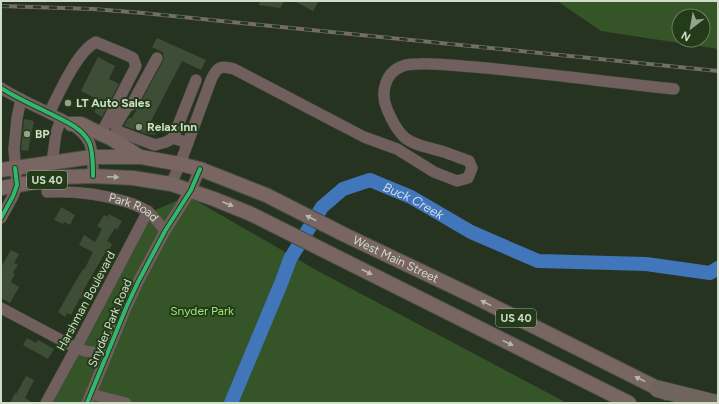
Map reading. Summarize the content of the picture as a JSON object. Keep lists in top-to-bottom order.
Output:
{
  "streets": {
    "main road": ["US 40", "West Main Street"],
    "street": ["Park Road", "Harshman Boulevard", "Snyder Park Road"]
  },
  "crossings": [
    ["US 40", "West Main Street"],
    ["Park Road", "West Main Street"],
    ["Park Road", "Harshman Boulevard"],
    ["Park Road", "Snyder Park Road"]
  ],
  "water": ["Buck Creek"],
  "parks": ["Snyder Park"],
  "places": ["LT Auto Sales", "Relax Inn", "BP"],
  "north": "bottom left"
}
